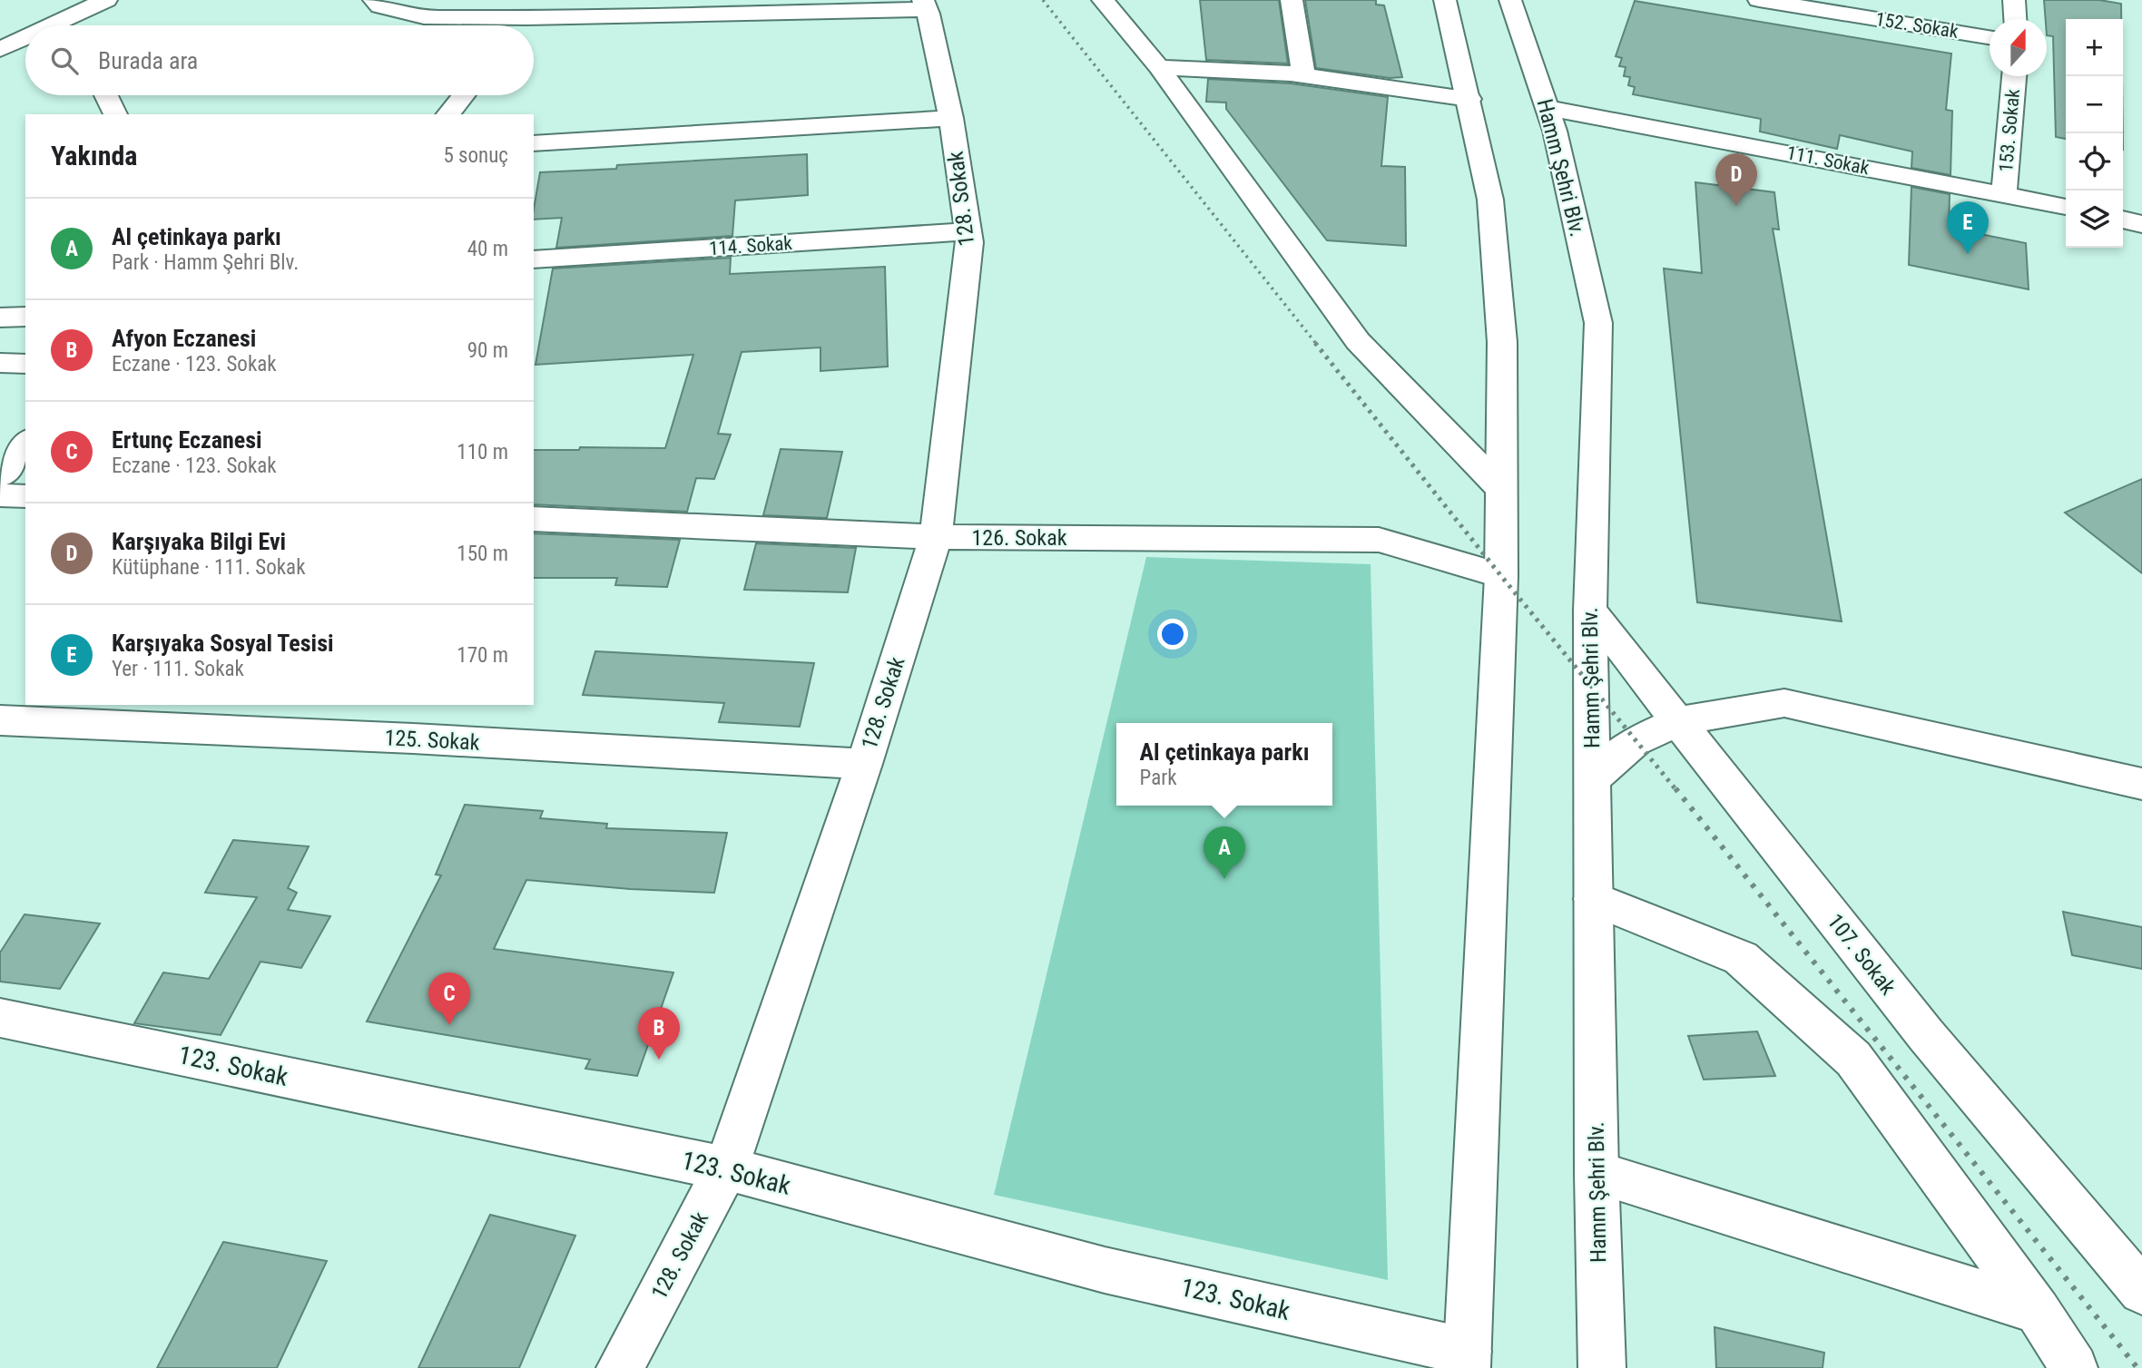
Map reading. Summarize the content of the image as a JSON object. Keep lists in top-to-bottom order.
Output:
{
  "streets": {
    "street": [
      "152. Sokak",
      "153. Sokak",
      "111. Sokak",
      "Hamm Şehri Blv.",
      "128. Sokak",
      "114. Sokak",
      "126. Sokak",
      "125. Sokak",
      "107. Sokak",
      "123. Sokak"
    ]
  },
  "crossings": [
    ["153. Sokak", "111. Sokak"],
    ["111. Sokak", "Hamm Şehri Blv."],
    ["Hamm Şehri Blv.", "107. Sokak"],
    ["128. Sokak", "114. Sokak"],
    ["128. Sokak", "126. Sokak"],
    ["128. Sokak", "125. Sokak"],
    ["128. Sokak", "123. Sokak"]
  ],
  "north": "top",
  "page": {
    "map_buttons": ["+", "−"],
    "search": "Burada ara",
    "heading": ["Yakında", "5 sonuç"],
    "pins": [
      "D",
      "E",
      "A",
      "C",
      "B"
    ],
    "list": [
      {
        "mark": "A",
        "name": "Al çetinkaya parkı",
        "note": "Park · Hamm Şehri Blv.",
        "value": "40 m"
      },
      {
        "mark": "B",
        "name": "Afyon Eczanesi",
        "note": "Eczane · 123. Sokak",
        "value": "90 m"
      },
      {
        "mark": "C",
        "name": "Ertunç Eczanesi",
        "note": "Eczane · 123. Sokak",
        "value": "110 m"
      },
      {
        "mark": "D",
        "name": "Karşıyaka Bilgi Evi",
        "note": "Kütüphane · 111. Sokak",
        "value": "150 m"
      },
      {
        "mark": "E",
        "name": "Karşıyaka Sosyal Tesisi",
        "note": "Yer · 111. Sokak",
        "value": "170 m"
      }
    ],
    "popup": ["Al çetinkaya parkı", "Park"]
  }
}
